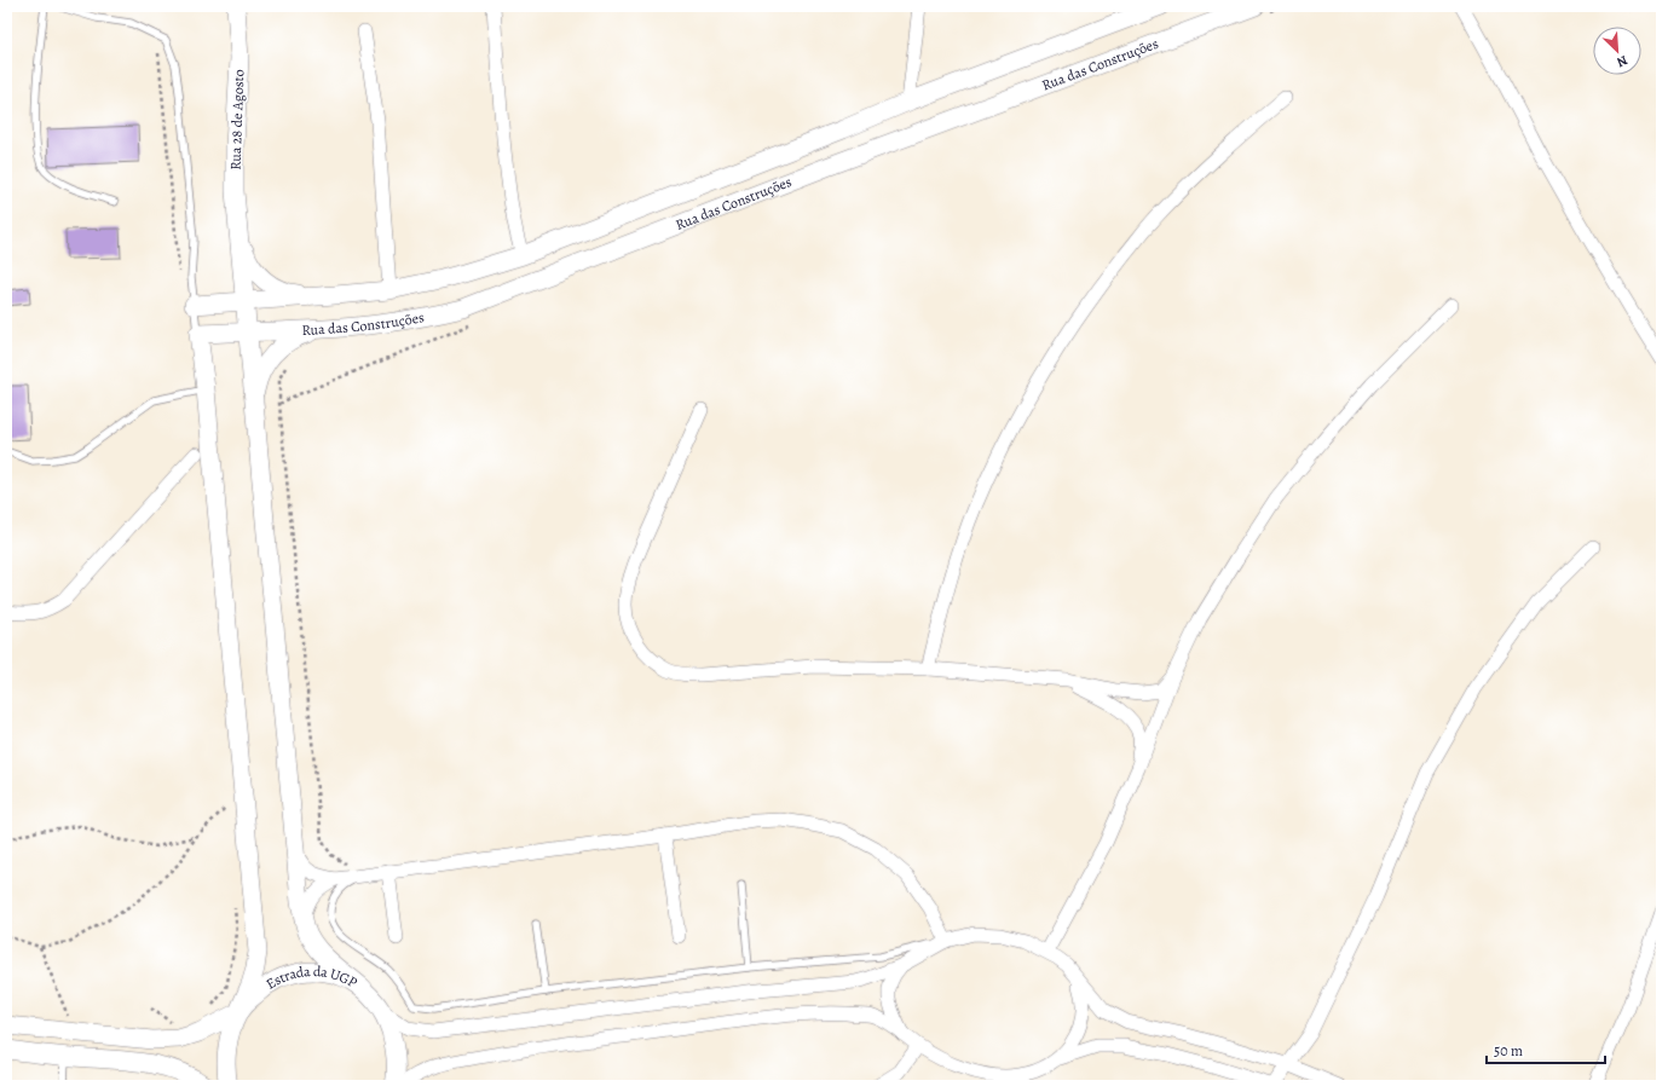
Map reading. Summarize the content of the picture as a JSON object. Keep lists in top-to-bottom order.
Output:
{
  "streets": {
    "street": ["Rua das Construções", "Rua 28 de Agosto", "Estrada da UGP"]
  },
  "scale_bar": "50 m",
  "north": "bottom right"
}
